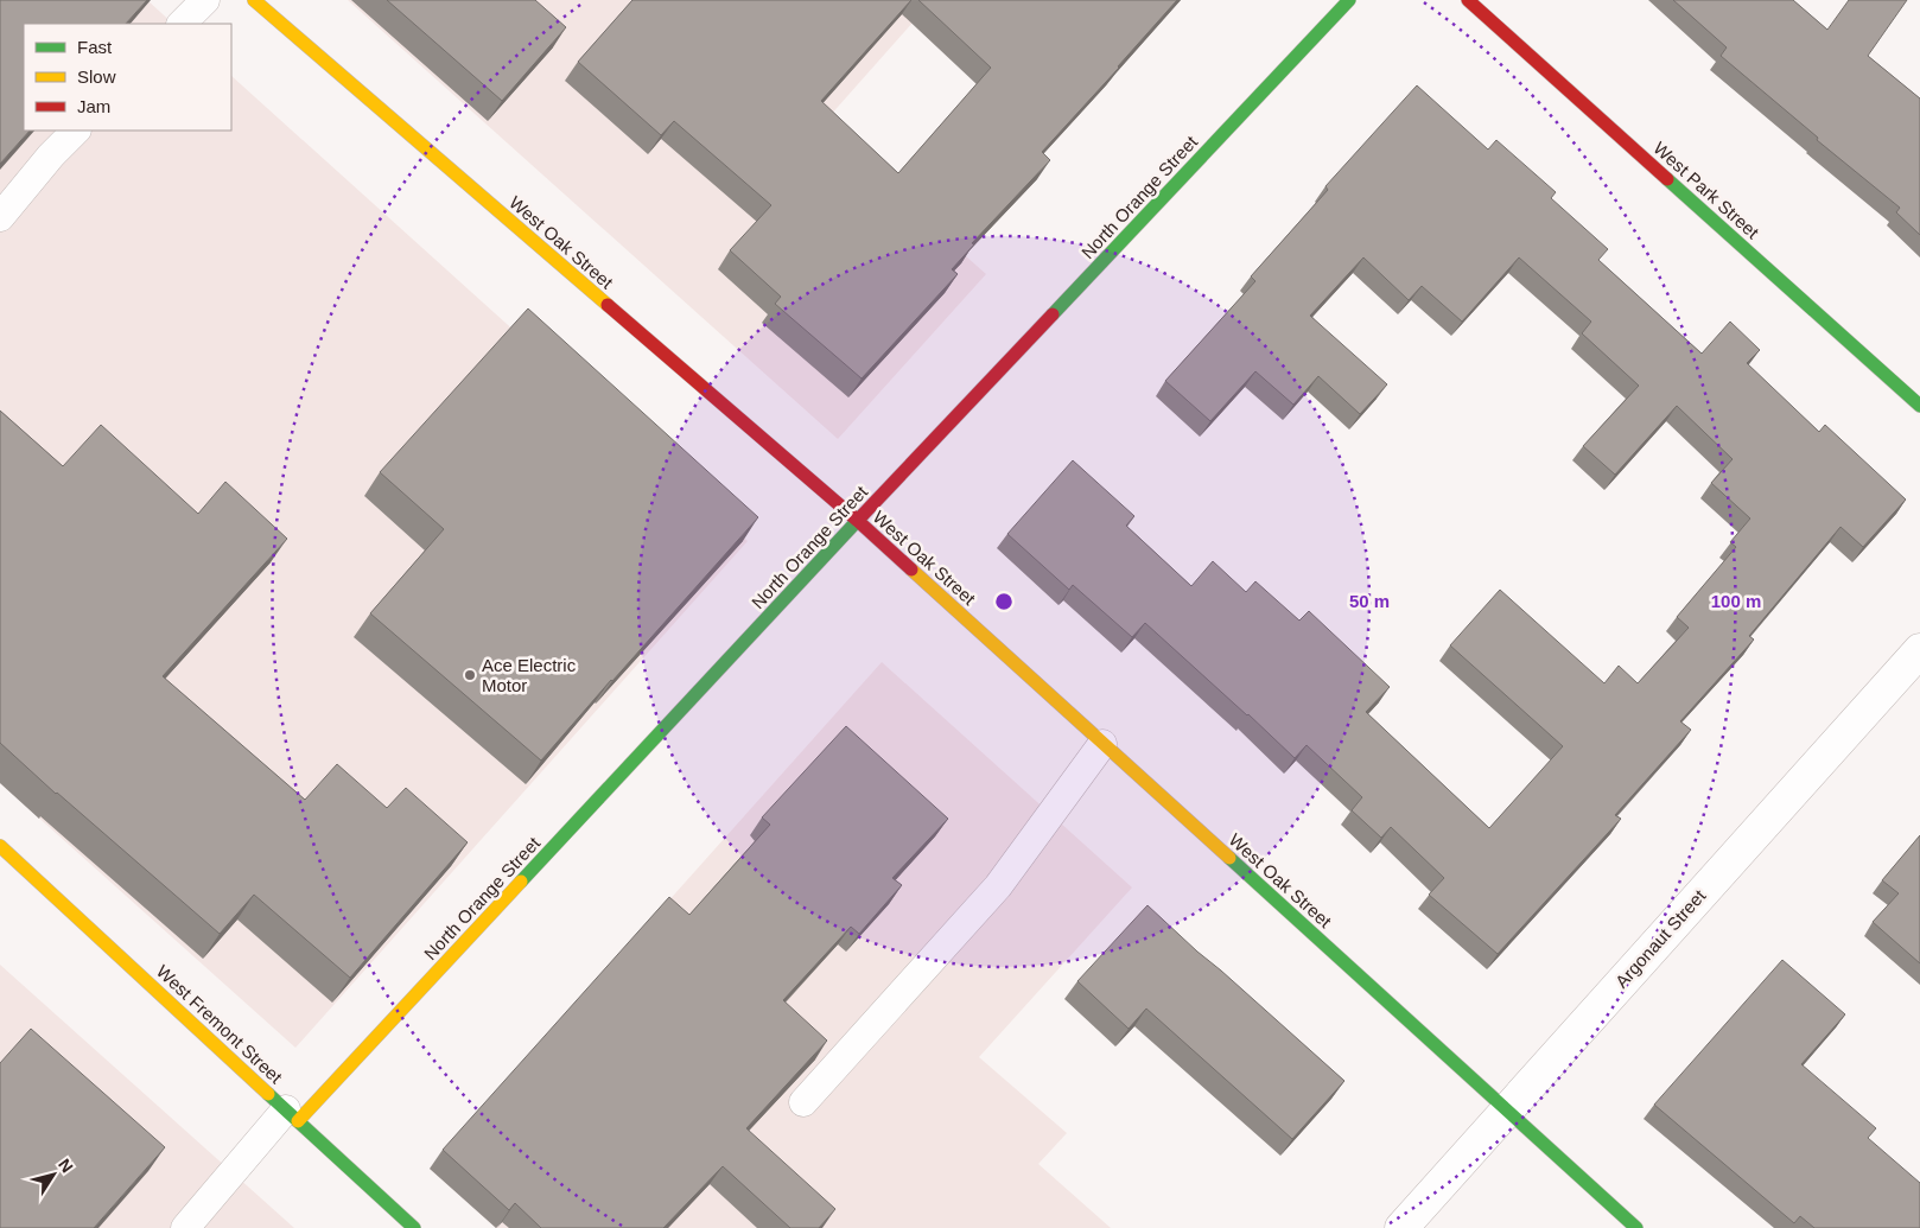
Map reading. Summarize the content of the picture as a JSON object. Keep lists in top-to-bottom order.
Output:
{
  "streets": {
    "street": [
      "West Park Street",
      "North Orange Street",
      "West Oak Street",
      "Argonaut Street",
      "West Fremont Street"
    ]
  },
  "crossings": [
    ["North Orange Street", "West Oak Street"],
    ["North Orange Street", "West Fremont Street"],
    ["West Oak Street", "Argonaut Street"]
  ],
  "places": ["Ace Electric Motor"],
  "legend": ["Fast", "Slow", "Jam"],
  "north": "top right",
  "rings": ["50 m", "100 m"]
}
